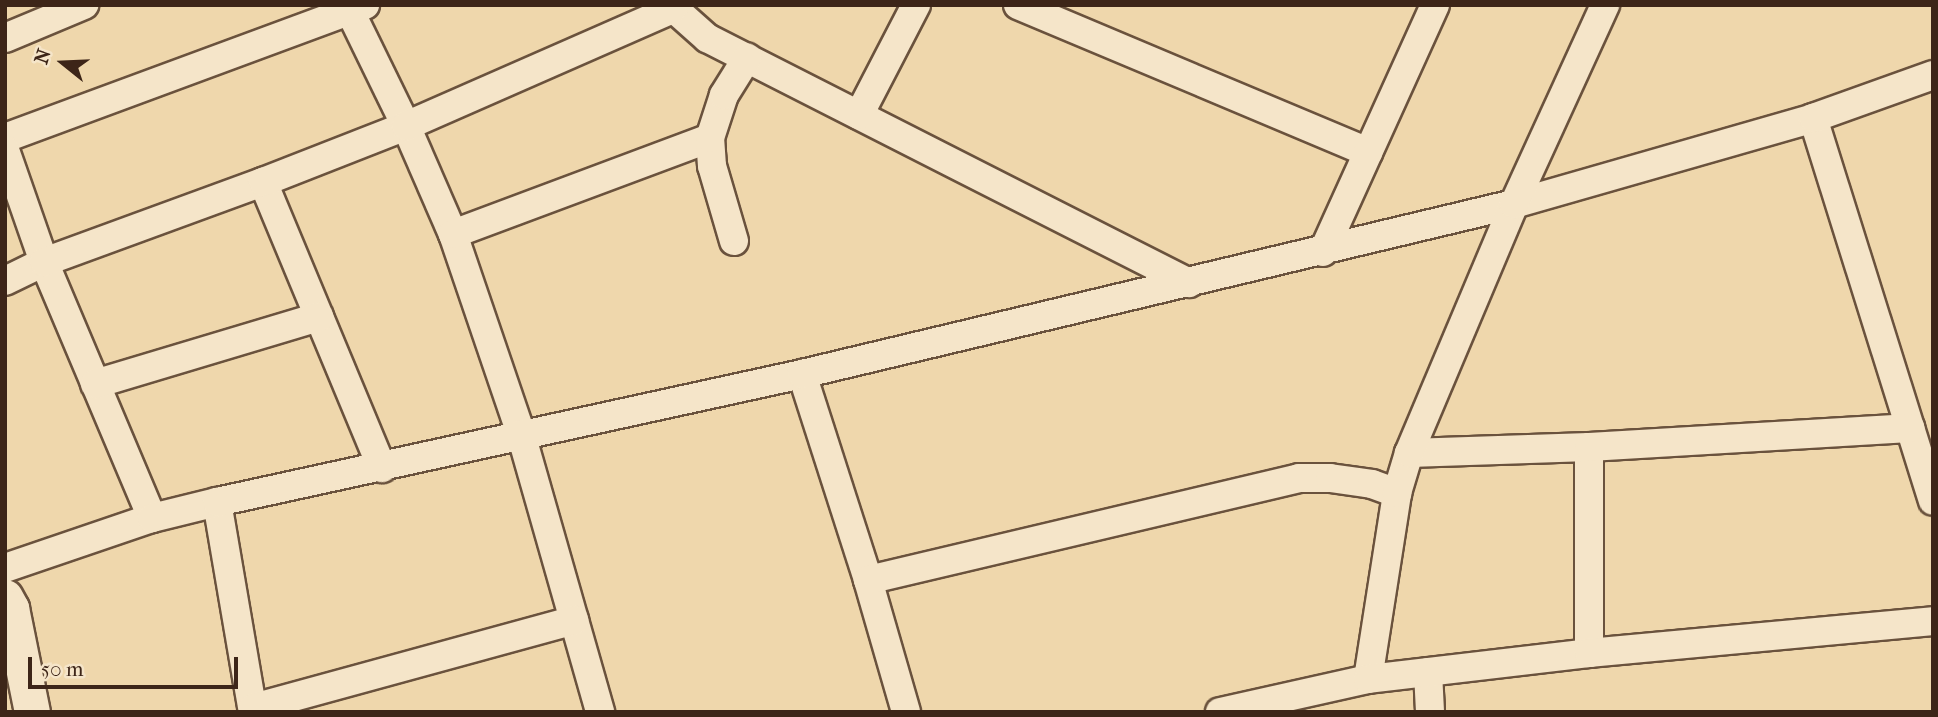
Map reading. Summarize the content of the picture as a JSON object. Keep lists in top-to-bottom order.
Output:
{
  "scale_bar": "50 m",
  "north": "left"
}
